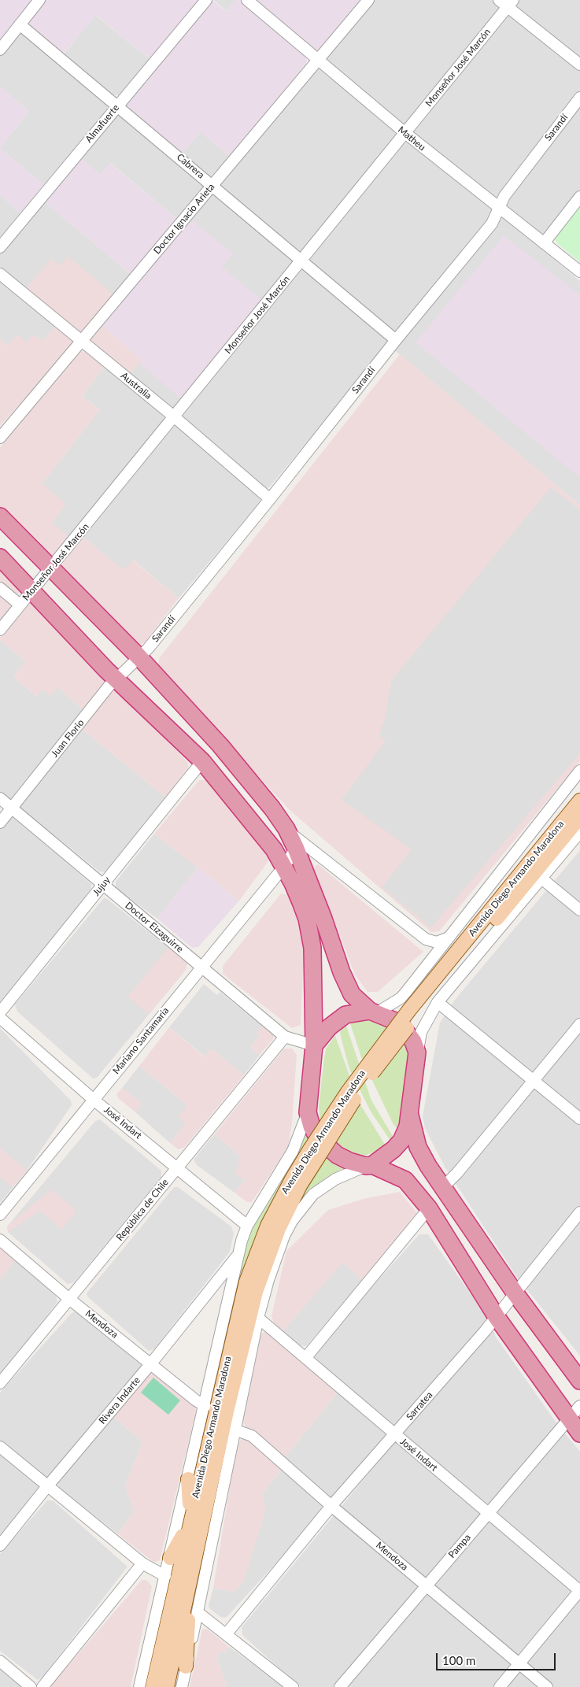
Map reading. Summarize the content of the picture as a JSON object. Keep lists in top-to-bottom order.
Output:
{
  "streets": {
    "main road": ["Avenida Diego Armando Maradona"],
    "street": [
      "Monseñor José Marcón",
      "Almafuerte",
      "Sarandí",
      "Matheu",
      "Cabrera",
      "Doctor Ignacio Arieta",
      "Australia",
      "Juan Florio",
      "Jujuy",
      "Doctor Eizaguirre",
      "Mariano Santamaría",
      "José Indart",
      "República de Chile",
      "Mendoza",
      "Rivera Indarte",
      "Sarratea",
      "Pampa"
    ]
  },
  "crossings": [
    ["Monseñor José Marcón", "Matheu"],
    ["Monseñor José Marcón", "Cabrera"],
    ["Monseñor José Marcón", "Australia"],
    ["Almafuerte", "Cabrera"],
    ["Sarandí", "Matheu"],
    ["Sarandí", "Cabrera"],
    ["Sarandí", "Australia"],
    ["Sarandí", "Juan Florio"],
    ["Matheu", "Doctor Ignacio Arieta"],
    ["Cabrera", "Doctor Ignacio Arieta"],
    ["Doctor Ignacio Arieta", "Australia"],
    ["Juan Florio", "Doctor Eizaguirre"],
    ["Avenida Diego Armando Maradona", "Doctor Eizaguirre"],
    ["Avenida Diego Armando Maradona", "José Indart"],
    ["Avenida Diego Armando Maradona", "Mendoza"],
    ["Avenida Diego Armando Maradona", "Rivera Indarte"],
    ["Jujuy", "Doctor Eizaguirre"],
    ["Doctor Eizaguirre", "Mariano Santamaría"],
    ["Doctor Eizaguirre", "República de Chile"],
    ["Mariano Santamaría", "José Indart"],
    ["José Indart", "República de Chile"],
    ["José Indart", "Sarratea"],
    ["José Indart", "Pampa"],
    ["República de Chile", "Mendoza"],
    ["Mendoza", "Rivera Indarte"],
    ["Mendoza", "Sarratea"],
    ["Mendoza", "Pampa"]
  ],
  "scale_bar": "100 m"
}
